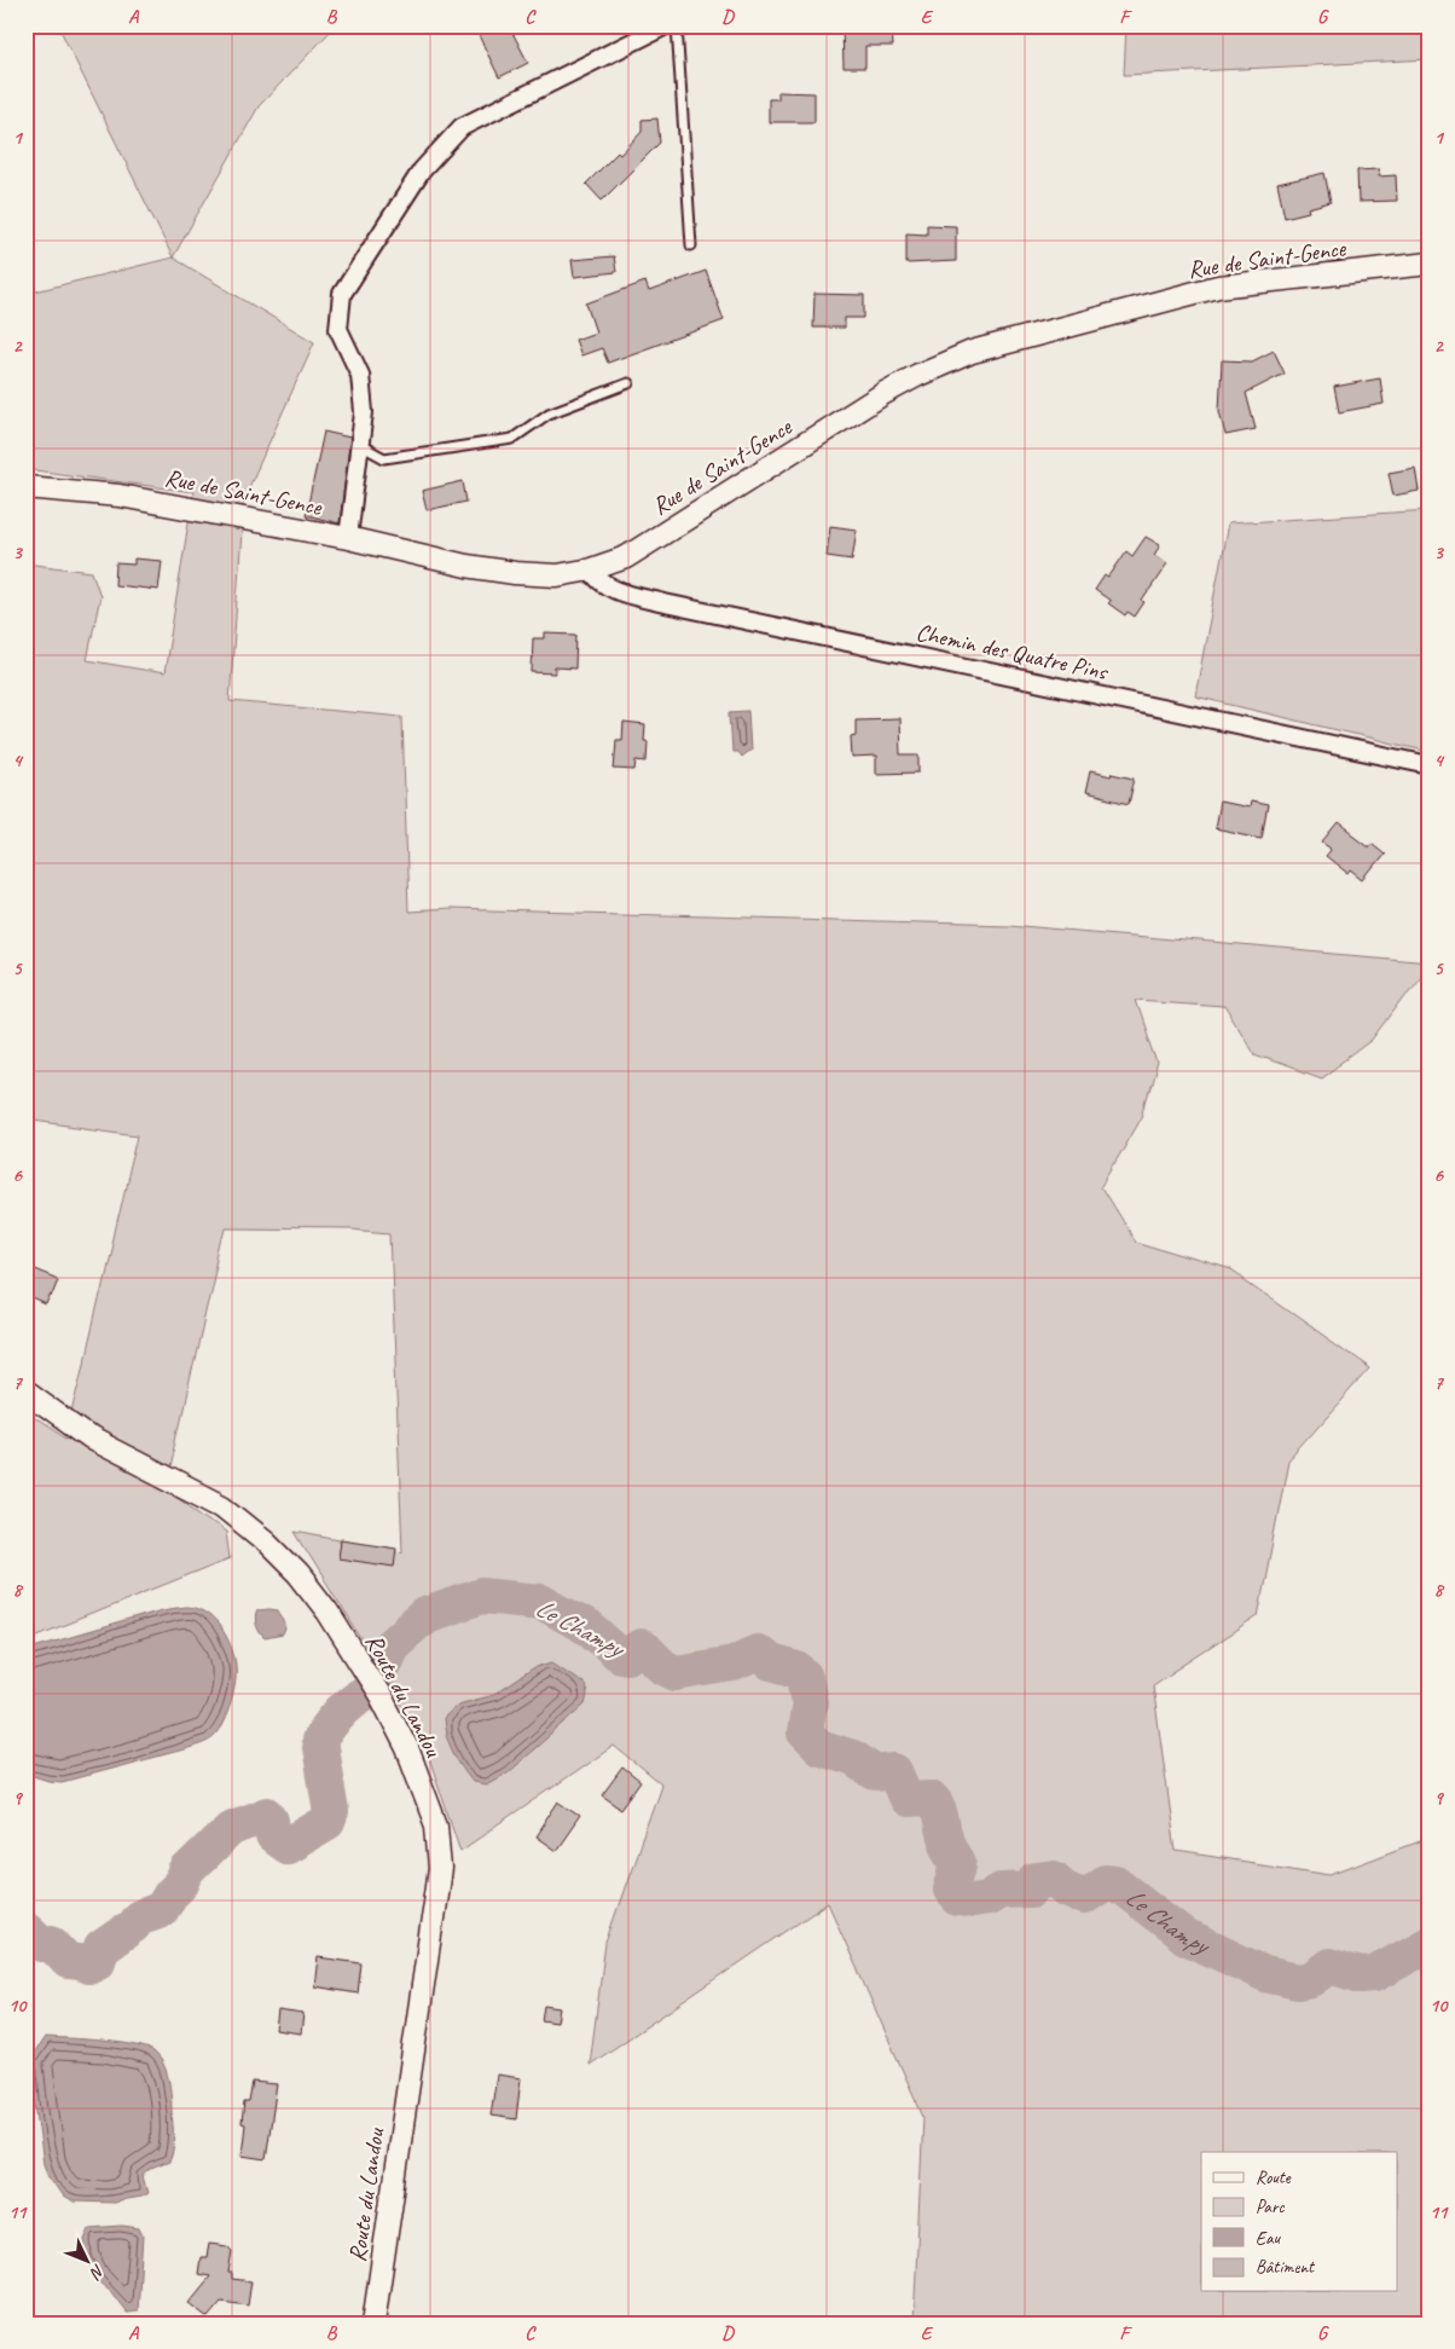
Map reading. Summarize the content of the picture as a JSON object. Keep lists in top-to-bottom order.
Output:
{
  "streets": {
    "street": ["Rue de Saint-Gence", "Chemin des Quatre Pins", "Route du Landou"]
  },
  "crossings": [
    ["Rue de Saint-Gence", "Chemin des Quatre Pins"]
  ],
  "water": ["Le Champy"],
  "legend": [
    "Route",
    "Parc",
    "Eau",
    "Bâtiment"
  ],
  "north": "bottom right",
  "grid": {
    "columns": [
      "A",
      "B",
      "C",
      "D",
      "E",
      "F",
      "G"
    ],
    "rows": [
      "1",
      "2",
      "3",
      "4",
      "5",
      "6",
      "7",
      "8",
      "9",
      "10",
      "11"
    ]
  }
}
